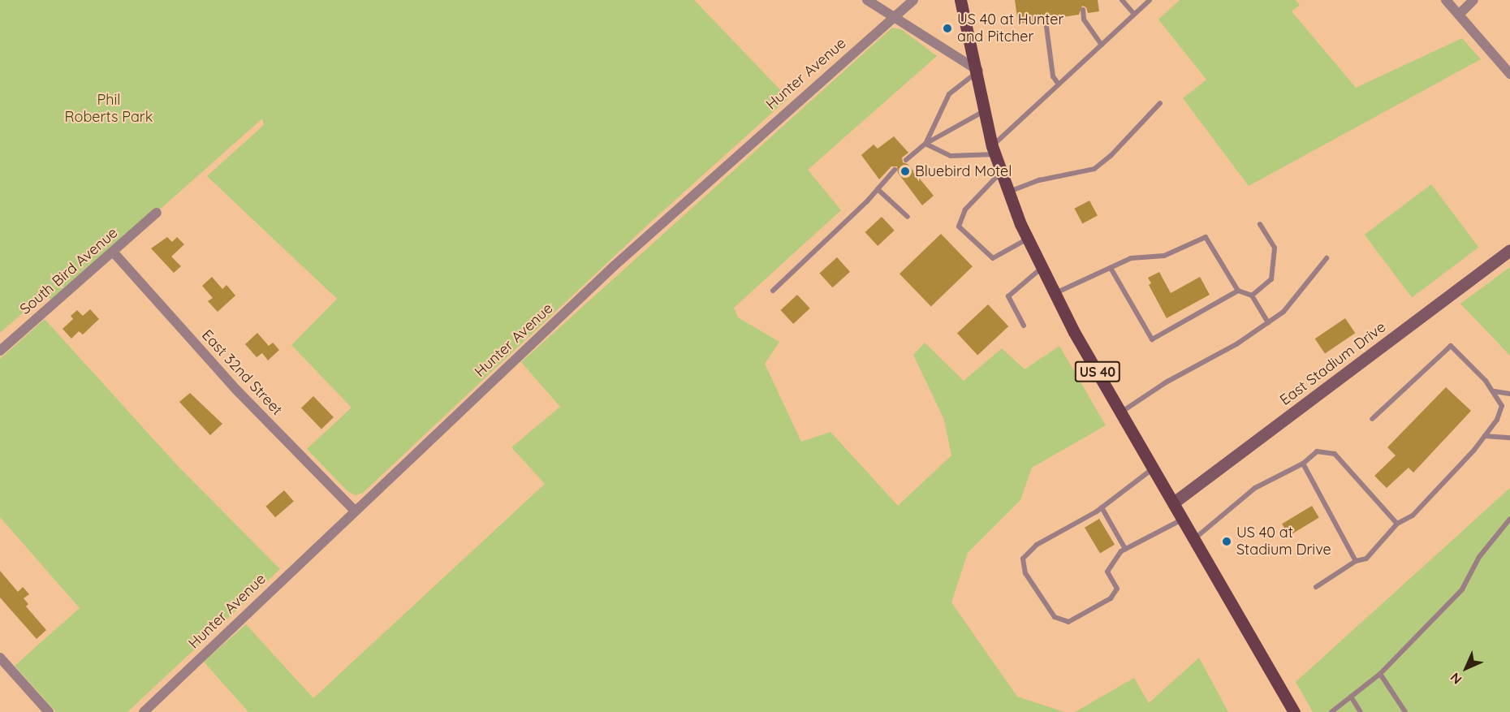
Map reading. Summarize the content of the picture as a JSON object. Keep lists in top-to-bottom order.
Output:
{
  "streets": {
    "main road": ["East Stadium Drive", "US 40"],
    "street": ["Hunter Avenue", "South Bird Avenue", "East 32nd Street"]
  },
  "crossings": [
    ["Hunter Avenue", "East 32nd Street"],
    ["South Bird Avenue", "East 32nd Street"],
    ["East Stadium Drive", "US 40"]
  ],
  "parks": ["Phil Roberts Park"],
  "places": ["US 40 at Hunter and Pitcher", "Bluebird Motel", "US 40 at Stadium Drive"],
  "north": "bottom left"
}
